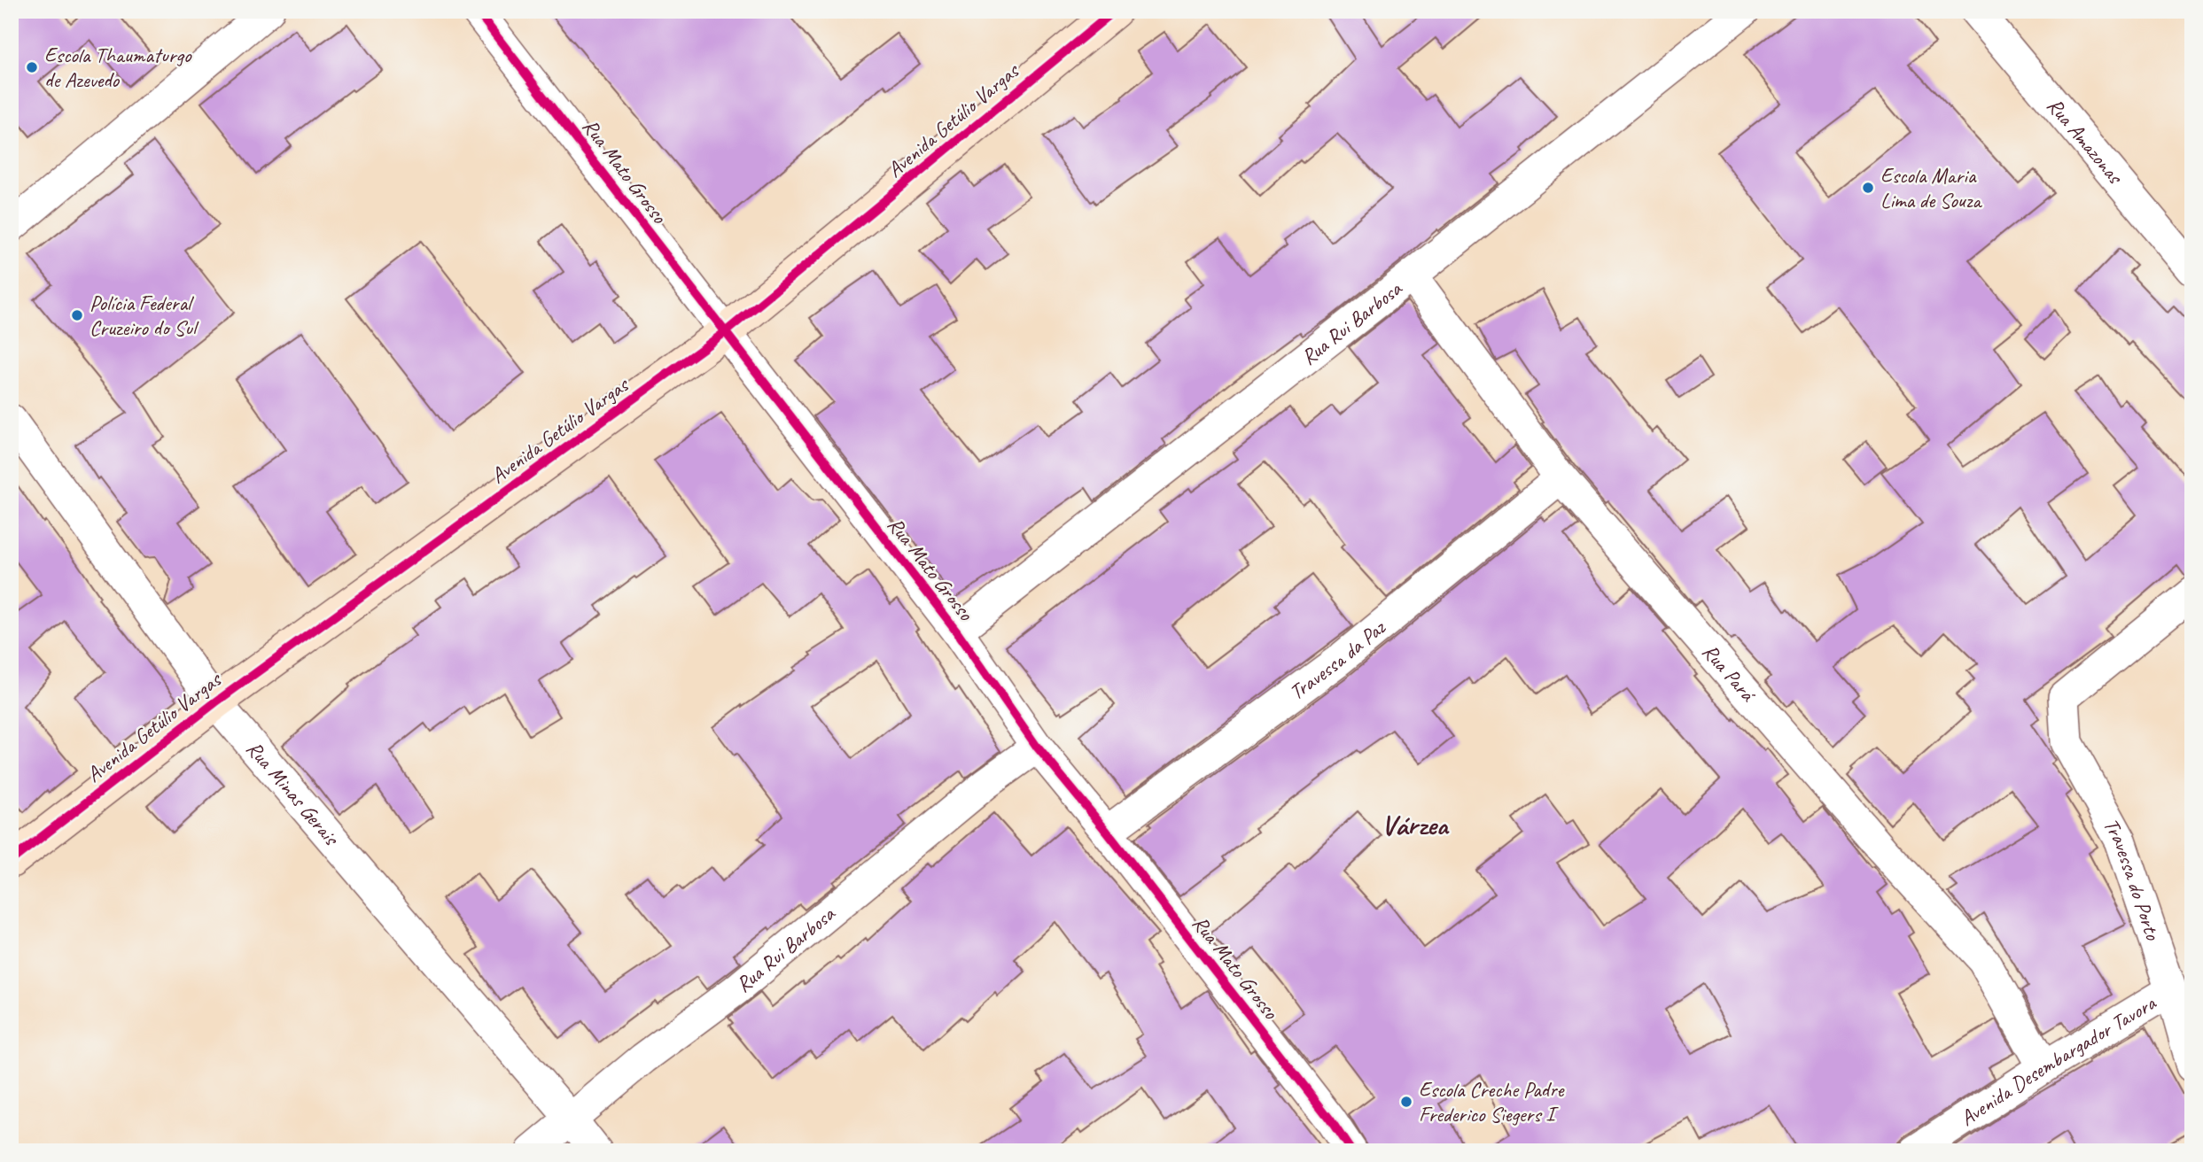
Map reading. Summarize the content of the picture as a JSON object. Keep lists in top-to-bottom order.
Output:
{
  "streets": {
    "street": [
      "Avenida Getúlio Vargas",
      "Rua Amazonas",
      "Rua Mato Grosso",
      "Rua Rui Barbosa",
      "Travessa da Paz",
      "Rua Pará",
      "Rua Minas Gerais",
      "Travessa do Porto",
      "Avenida Desembargador Tavora"
    ]
  },
  "crossings": [
    ["Avenida Getúlio Vargas", "Rua Mato Grosso"],
    ["Avenida Getúlio Vargas", "Rua Minas Gerais"],
    ["Rua Mato Grosso", "Rua Rui Barbosa"],
    ["Rua Mato Grosso", "Travessa da Paz"],
    ["Rua Rui Barbosa", "Rua Pará"],
    ["Rua Rui Barbosa", "Rua Minas Gerais"],
    ["Travessa da Paz", "Rua Pará"],
    ["Rua Pará", "Avenida Desembargador Tavora"],
    ["Travessa do Porto", "Avenida Desembargador Tavora"]
  ],
  "districts": ["Várzea"],
  "places": [
    "Escola Thaumaturgo de Azevedo",
    "Escola Maria Lima de Souza",
    "Polícia Federal Cruzeiro do Sul",
    "Escola Creche Padre Frederico Siegers I"
  ]
}
